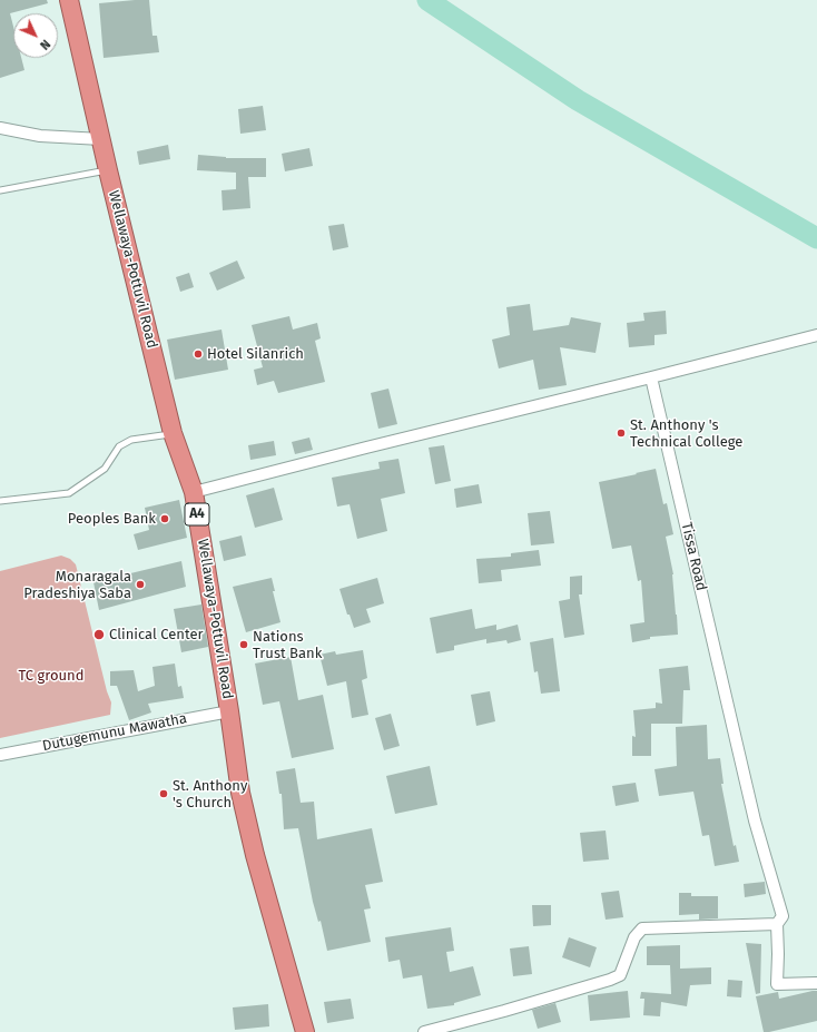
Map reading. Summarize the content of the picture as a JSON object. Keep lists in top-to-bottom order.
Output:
{
  "streets": {
    "highway": ["Wellawaya-Pottuvil Road", "A4"],
    "street": ["Tissa Road", "Dutugemunu Mawatha"]
  },
  "crossings": [
    ["Wellawaya-Pottuvil Road", "Dutugemunu Mawatha"]
  ],
  "parks": ["TC ground"],
  "places": [
    "Hotel Silanrich",
    "St. Anthony 's Technical College",
    "Peoples Bank",
    "Monaragala Pradeshiya Saba",
    "Clinical Center",
    "Nations Trust Bank",
    "St. Anthony 's Church"
  ],
  "north": "bottom right"
}
